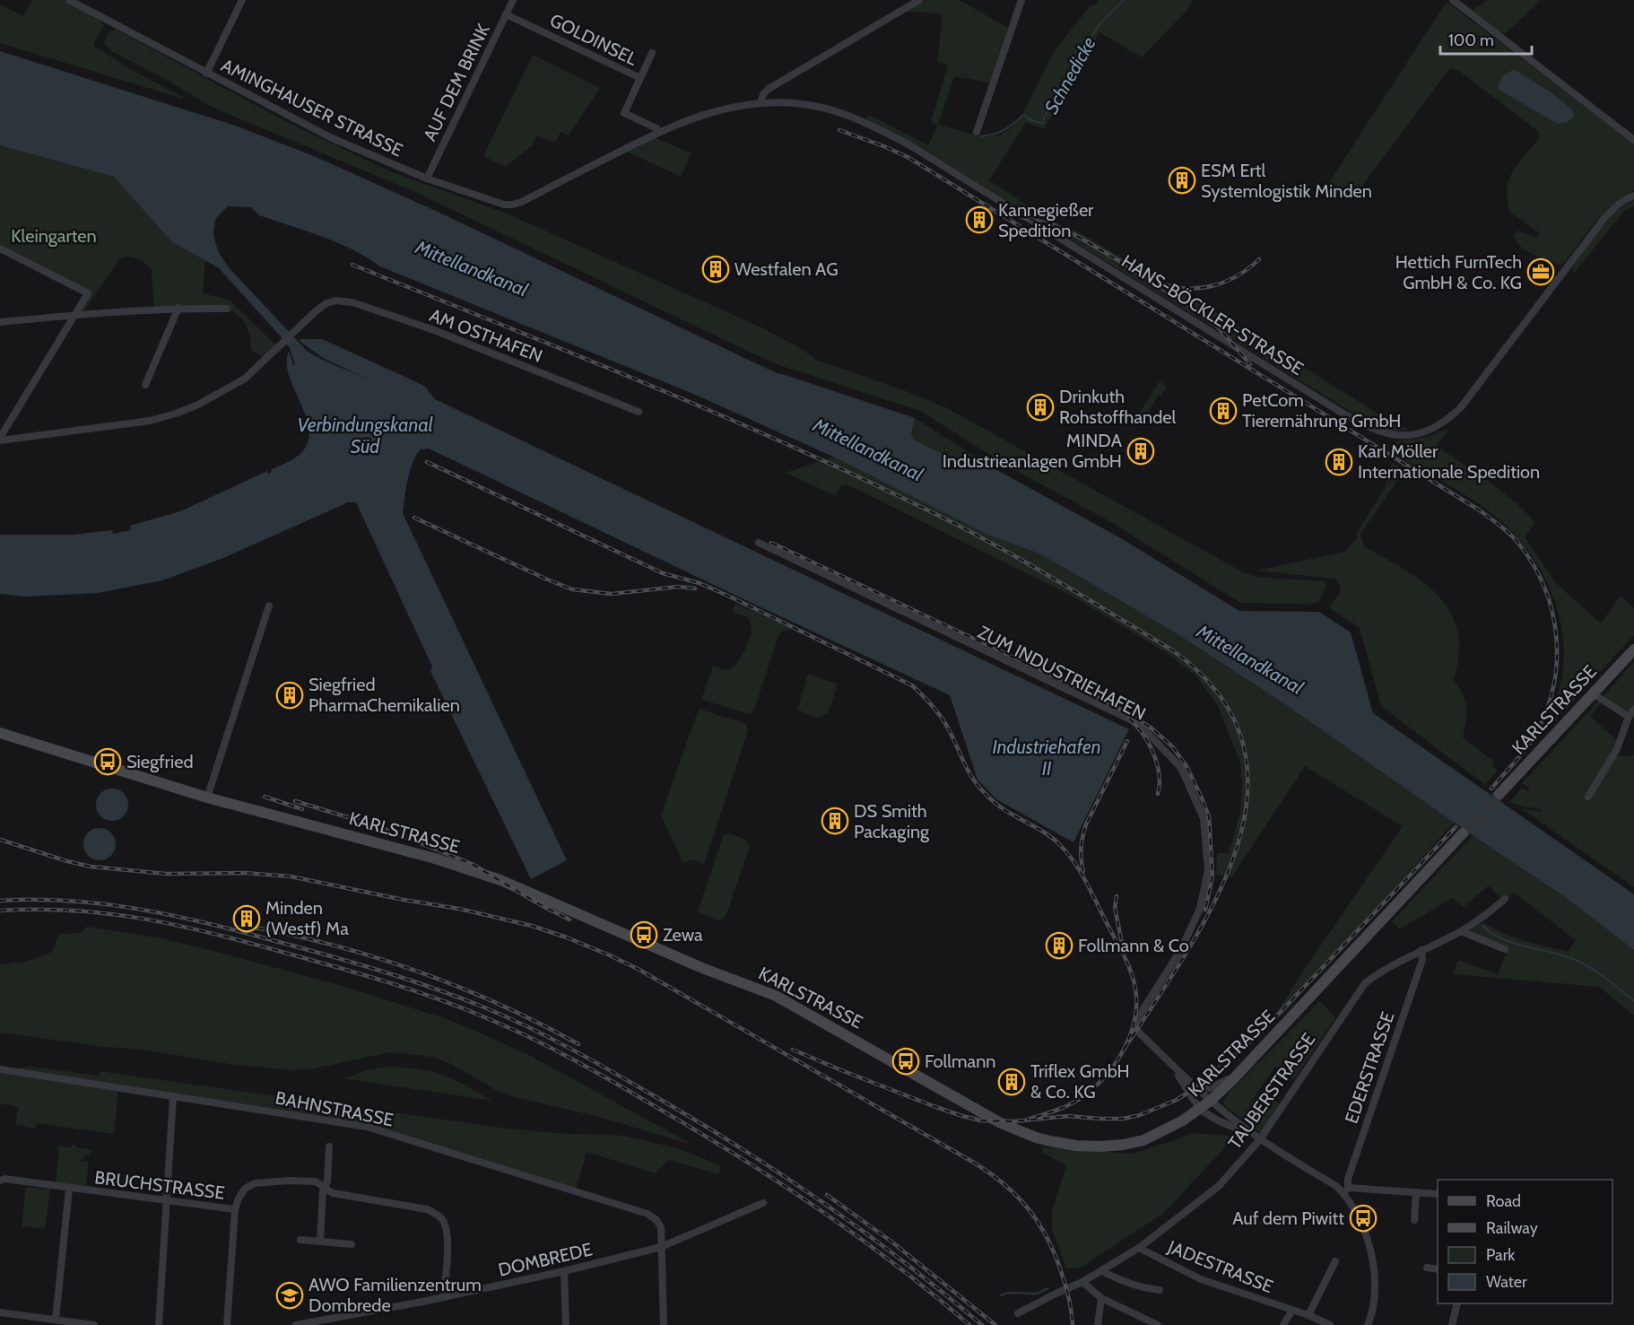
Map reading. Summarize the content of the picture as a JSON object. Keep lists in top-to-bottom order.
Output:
{
  "streets": {
    "street": [
      "GOLDINSEL",
      "AUF DEM BRINK",
      "AMINGHAUSER STRASSE",
      "HANS-BÖCKLER-STRASSE",
      "AM OSTHAFEN",
      "ZUM INDUSTRIEHAFEN",
      "KARLSTRASSE",
      "EDERSTRASSE",
      "TAUBERSTRASSE",
      "BAHNSTRASSE",
      "BRUCHSTRASSE",
      "DOMBREDE",
      "JADESTRASSE"
    ]
  },
  "crossings": [
    ["GOLDINSEL", "AUF DEM BRINK"],
    ["AUF DEM BRINK", "AMINGHAUSER STRASSE"],
    ["AMINGHAUSER STRASSE", "HANS-BÖCKLER-STRASSE"],
    ["ZUM INDUSTRIEHAFEN", "KARLSTRASSE"],
    ["ZUM INDUSTRIEHAFEN", "TAUBERSTRASSE"],
    ["EDERSTRASSE", "TAUBERSTRASSE"],
    ["TAUBERSTRASSE", "JADESTRASSE"],
    ["BAHNSTRASSE", "DOMBREDE"],
    ["BRUCHSTRASSE", "DOMBREDE"]
  ],
  "water": [
    "Schnedicke",
    "Mittellandkanal",
    "Verbindungskanal Süd",
    "Industriehafen II"
  ],
  "parks": ["Kleingarten"],
  "places": {
    "building": [
      "ESM Ertl Systemlogistik Minden",
      "Kannegießer Spedition",
      "Westfalen AG",
      "Drinkuth Rohstoffhandel",
      "PetCom Tierernährung GmbH",
      "MINDA Industrieanlagen GmbH",
      "Karl Möller Internationale Spedition",
      "Siegfried PharmaChemikalien",
      "DS Smith Packaging",
      "Minden (Westf) Ma",
      "Follmann & Co",
      "Triflex GmbH & Co. KG"
    ],
    "office": ["Hettich FurnTech GmbH & Co. KG"],
    "bus stop": [
      "Siegfried",
      "Zewa",
      "Follmann",
      "Auf dem Piwitt"
    ],
    "school or university": ["AWO Familienzentrum Dombrede"]
  },
  "legend": [
    "Road",
    "Railway",
    "Park",
    "Water"
  ],
  "scale_bar": "100 m"
}
